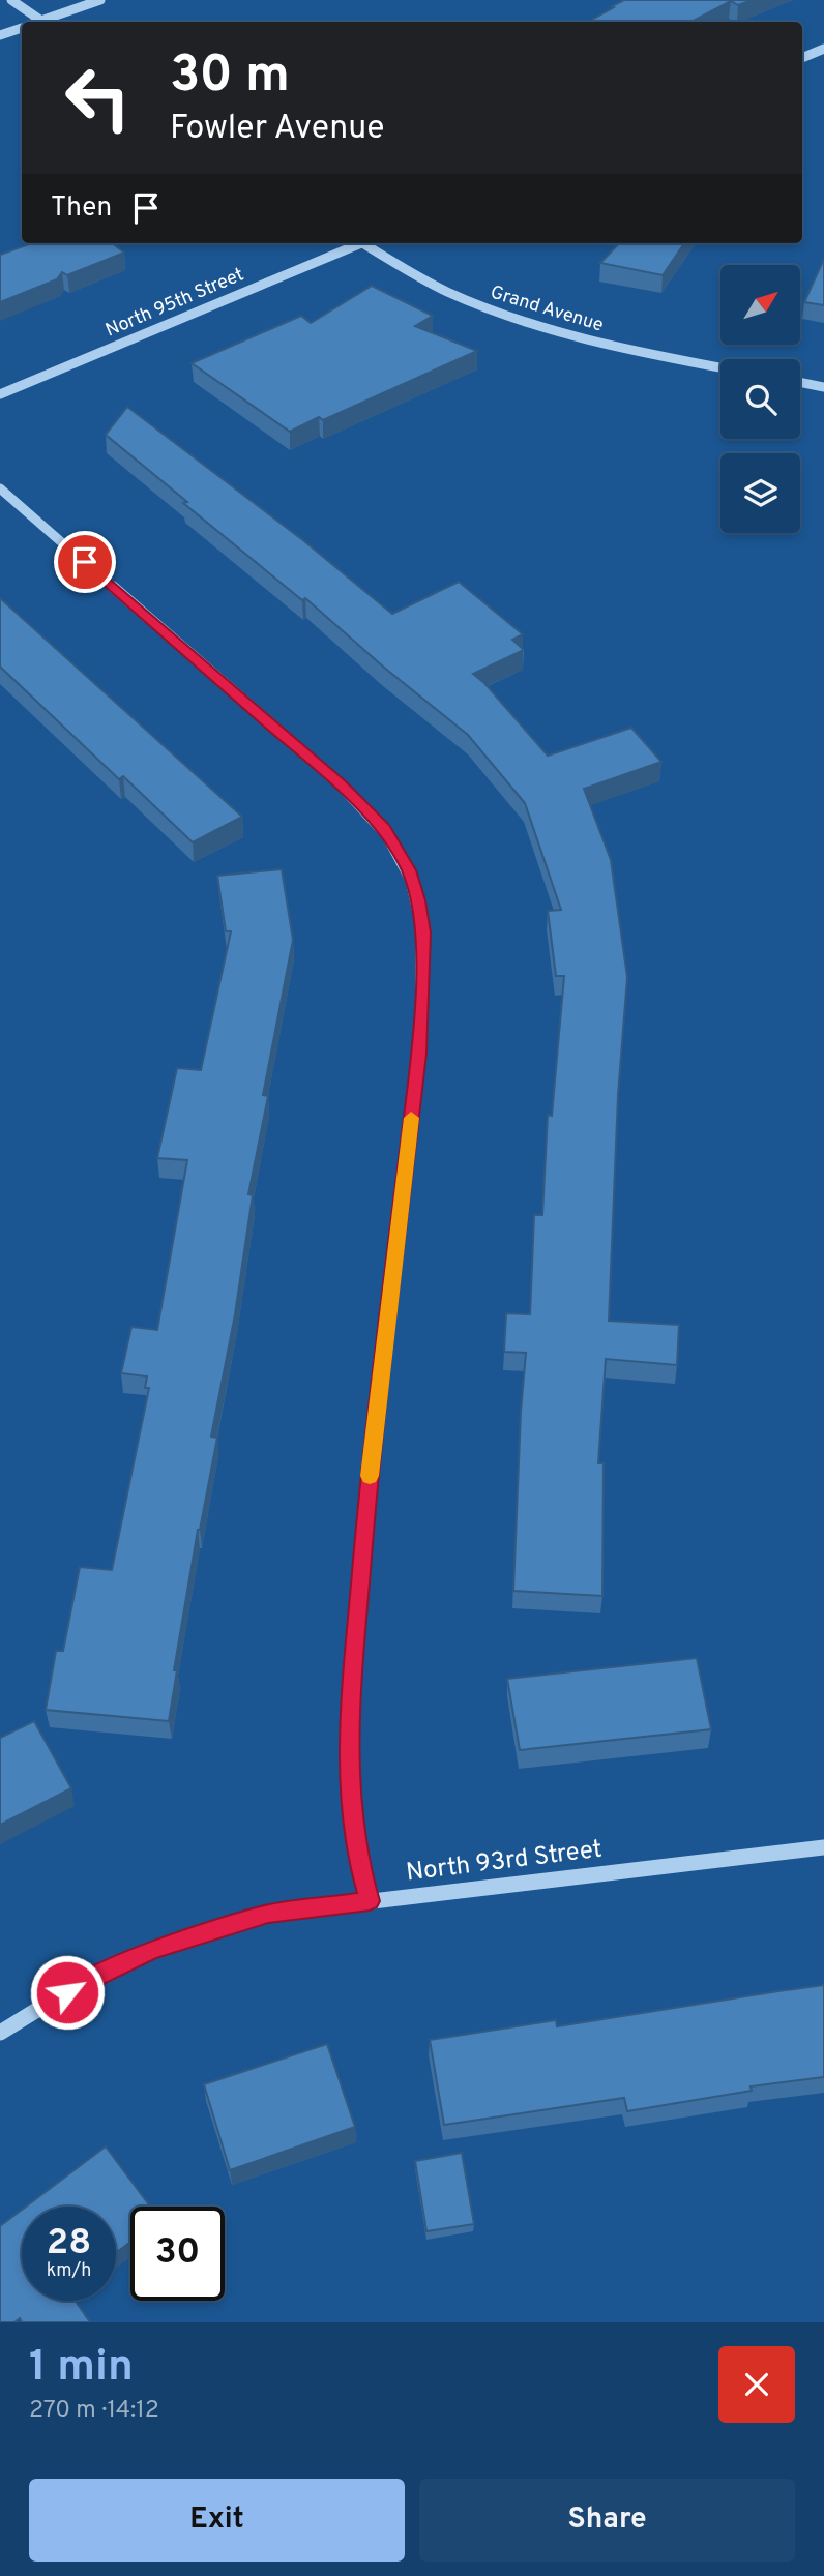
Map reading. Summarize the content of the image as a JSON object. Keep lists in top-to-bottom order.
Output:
{
  "streets": {
    "street": ["North 95th Street", "Grand Avenue", "North 93rd Street"]
  },
  "north": "top right",
  "page": {
    "turn": ["30 m", "Fowler Avenue"],
    "then": "Then",
    "speed": "28 km/h",
    "limit": "30",
    "heading": ["1 min", "270 m · 14:12"],
    "buttons": ["Exit", "Share"]
  }
}
